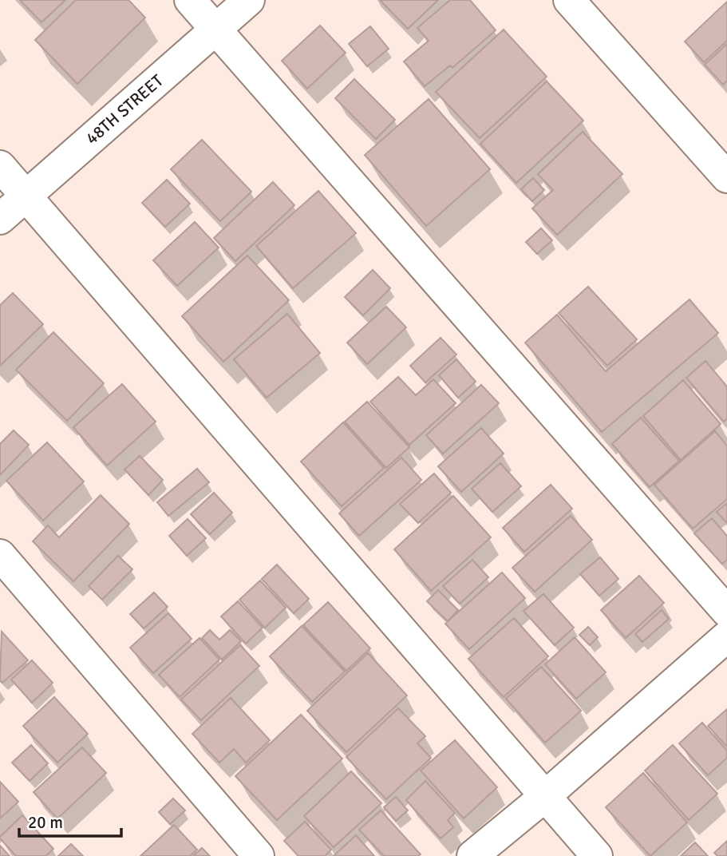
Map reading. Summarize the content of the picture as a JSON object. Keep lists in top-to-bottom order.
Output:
{
  "streets": {
    "street": ["48TH STREET"]
  },
  "scale_bar": "20 m"
}
